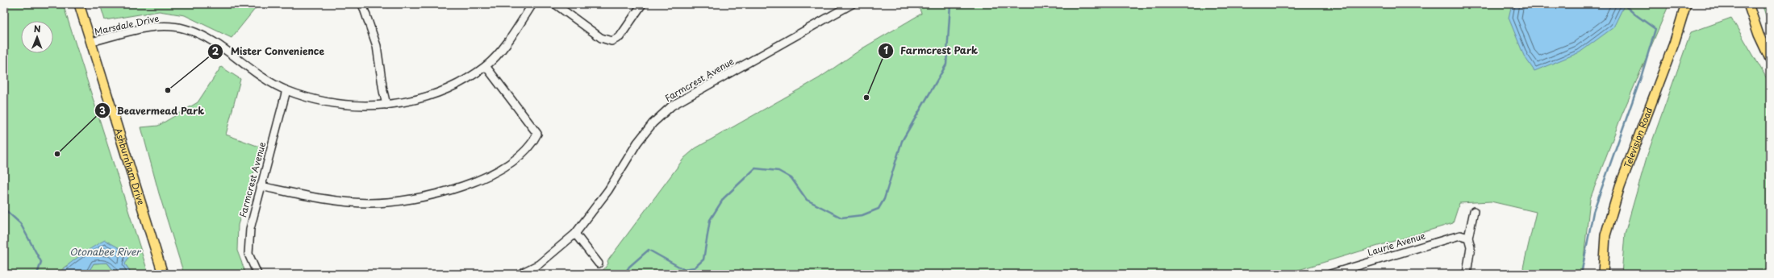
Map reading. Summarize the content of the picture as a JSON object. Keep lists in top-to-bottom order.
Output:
{
  "streets": {
    "main road": ["Television Road", "Ashburnham Drive"],
    "street": ["Marsdale Drive", "Farmcrest Avenue", "Laurie Avenue"]
  },
  "crossings": [
    ["Marsdale Drive", "Farmcrest Avenue"],
    ["Marsdale Drive", "Ashburnham Drive"]
  ],
  "water": ["Otonabee River"],
  "places": ["Mister Convenience", "Farmcrest Park", "Beavermead Park"],
  "north": "top"
}
